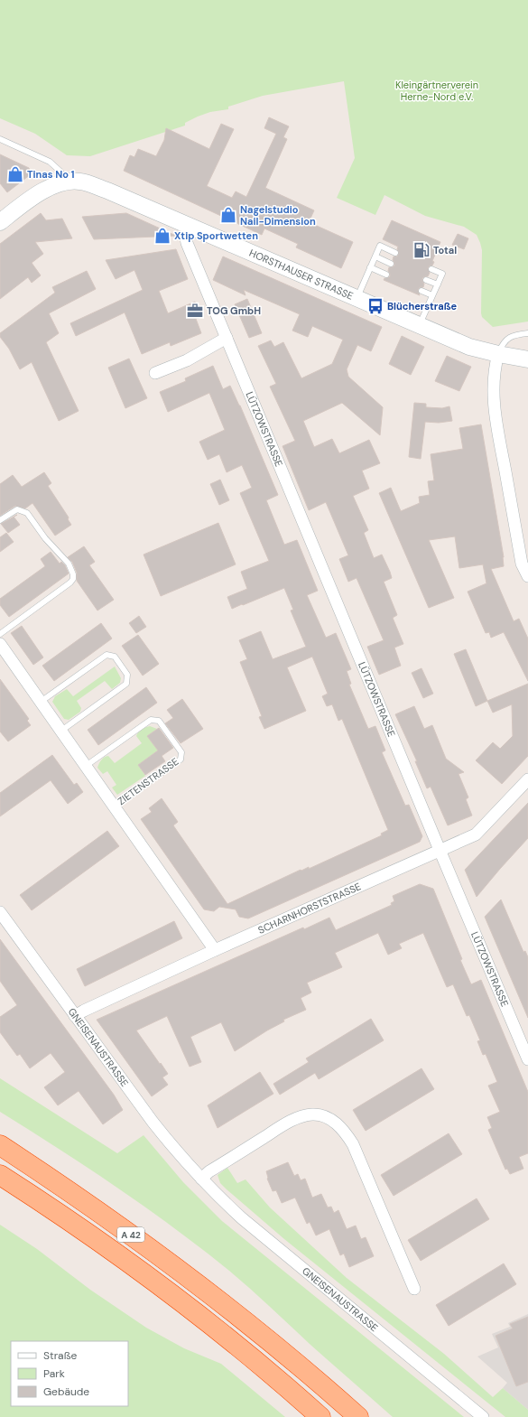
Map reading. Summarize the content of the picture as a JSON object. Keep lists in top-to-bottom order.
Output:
{
  "streets": {
    "highway": ["A 42"],
    "main road": ["HORSTHAUSER STRASSE"],
    "street": [
      "LÜTZOWSTRASSE",
      "ZIETENSTRASSE",
      "SCHARNHORSTSTRASSE",
      "GNEISENAUSTRASSE"
    ]
  },
  "crossings": [
    ["HORSTHAUSER STRASSE", "LÜTZOWSTRASSE"],
    ["LÜTZOWSTRASSE", "SCHARNHORSTSTRASSE"],
    ["ZIETENSTRASSE", "SCHARNHORSTSTRASSE"],
    ["SCHARNHORSTSTRASSE", "GNEISENAUSTRASSE"]
  ],
  "parks": ["Kleingärtnerverein Herne-Nord e.V."],
  "places": {
    "shop": ["Tinas No 1", "Nagelstudio Nail-Dimension", "Xtip Sportwetten"],
    "fuel station": ["Total"],
    "bus stop": ["Blücherstraße"],
    "office": ["TOG GmbH"]
  },
  "legend": ["Straße", "Park", "Gebäude"]
}
